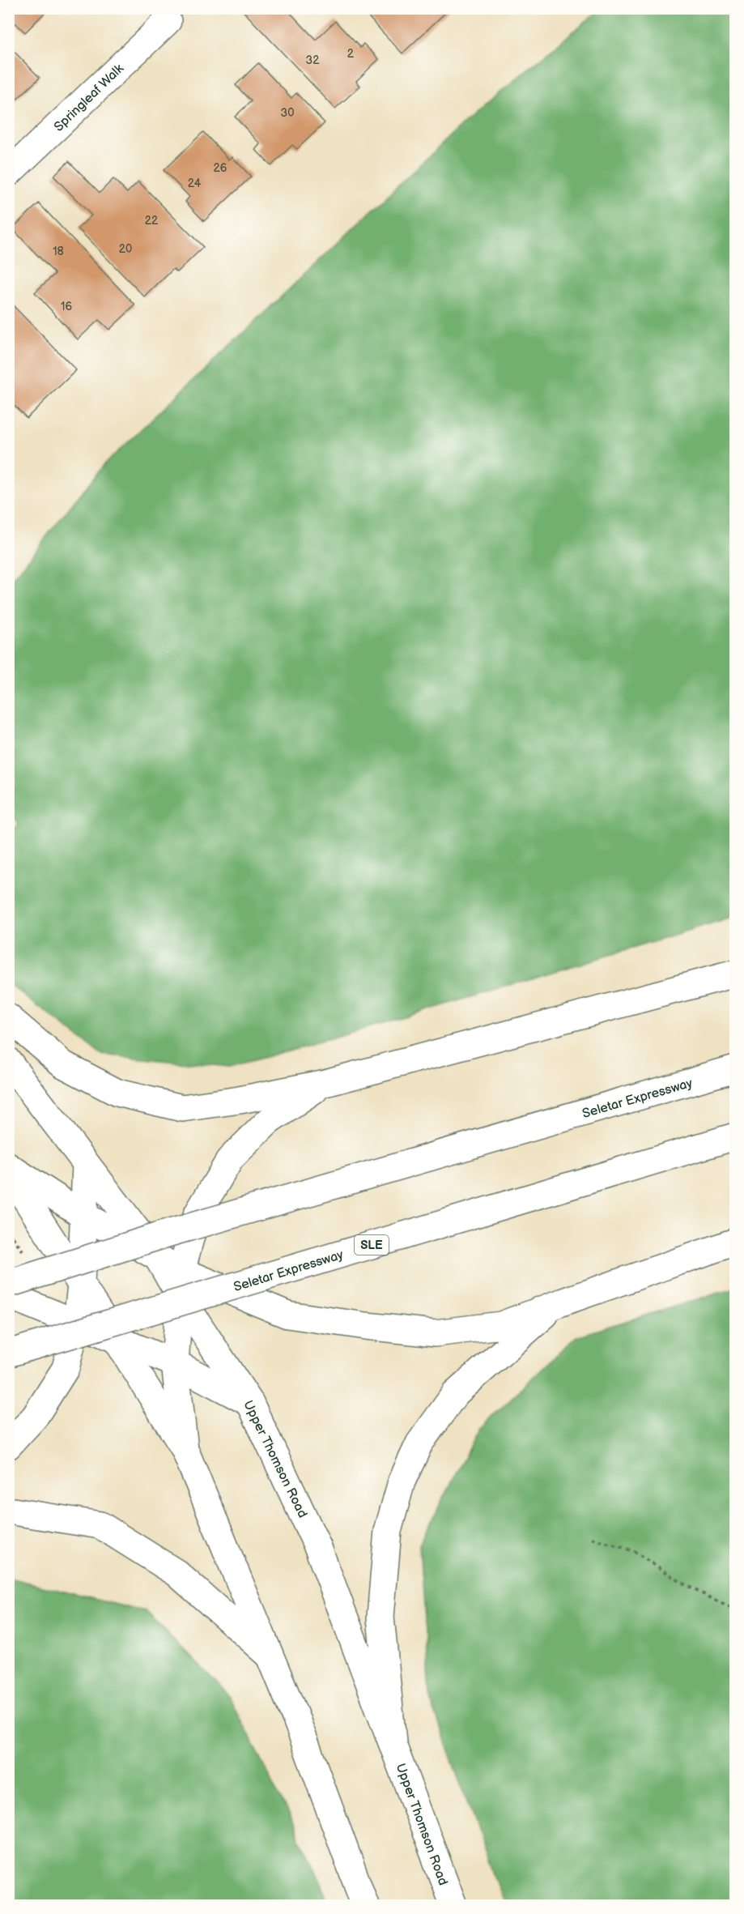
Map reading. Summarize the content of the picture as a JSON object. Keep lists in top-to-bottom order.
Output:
{
  "streets": {
    "main road": [
      "Springleaf Walk",
      "Seletar Expressway",
      "SLE",
      "Upper Thomson Road"
    ]
  },
  "house_numbers": [
    "2",
    "32",
    "30",
    "26",
    "24",
    "22",
    "20",
    "18",
    "16"
  ]
}
